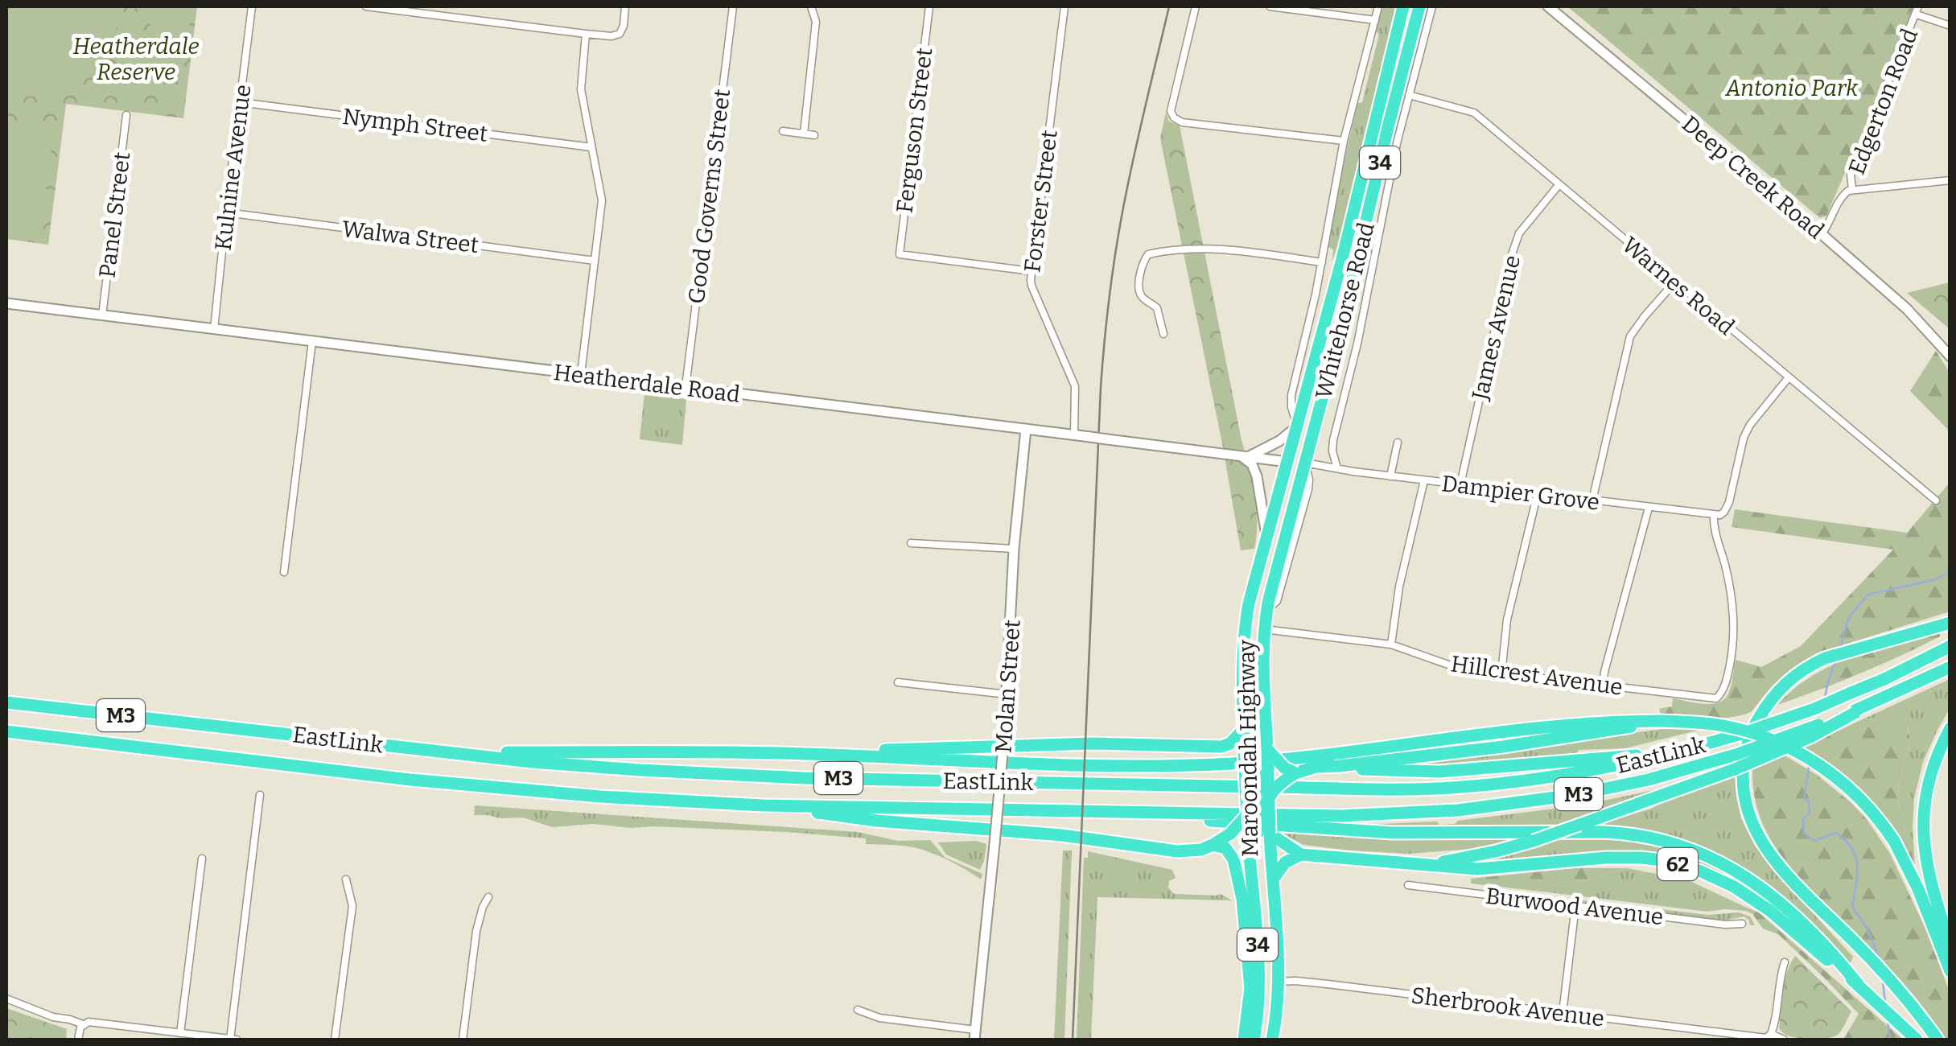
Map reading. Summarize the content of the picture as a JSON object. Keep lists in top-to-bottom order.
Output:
{
  "streets": {
    "highway": [
      "34",
      "Whitehorse Road",
      "M3",
      "EastLink",
      "Maroondah Highway",
      "62"
    ],
    "main road": ["Deep Creek Road", "Heatherdale Road", "Molan Street"],
    "street": [
      "Edgerton Road",
      "Nymph Street",
      "Ferguson Street",
      "Kulnine Avenue",
      "Good Governs Street",
      "Forster Street",
      "Panel Street",
      "Walwa Street",
      "Warnes Road",
      "James Avenue",
      "Dampier Grove",
      "Hillcrest Avenue",
      "Burwood Avenue",
      "Sherbrook Avenue"
    ]
  },
  "crossings": [
    ["Edgerton Road", "Deep Creek Road"],
    ["Nymph Street", "Kulnine Avenue"],
    ["Ferguson Street", "Forster Street"],
    ["Kulnine Avenue", "Walwa Street"],
    ["Kulnine Avenue", "Heatherdale Road"],
    ["Good Governs Street", "Heatherdale Road"],
    ["Forster Street", "Heatherdale Road"],
    ["Panel Street", "Heatherdale Road"],
    ["Warnes Road", "Whitehorse Road"],
    ["Warnes Road", "James Avenue"],
    ["Whitehorse Road", "Heatherdale Road"],
    ["Whitehorse Road", "Dampier Grove"],
    ["Whitehorse Road", "Maroondah Highway"],
    ["James Avenue", "Dampier Grove"],
    ["Heatherdale Road", "Molan Street"],
    ["Heatherdale Road", "Maroondah Highway"],
    ["Dampier Grove", "Hillcrest Avenue"],
    ["Dampier Grove", "Maroondah Highway"],
    ["Hillcrest Avenue", "Maroondah Highway"],
    ["Maroondah Highway", "62"],
    ["Maroondah Highway", "Sherbrook Avenue"]
  ],
  "parks": ["Heatherdale Reserve", "Antonio Park"]
}
